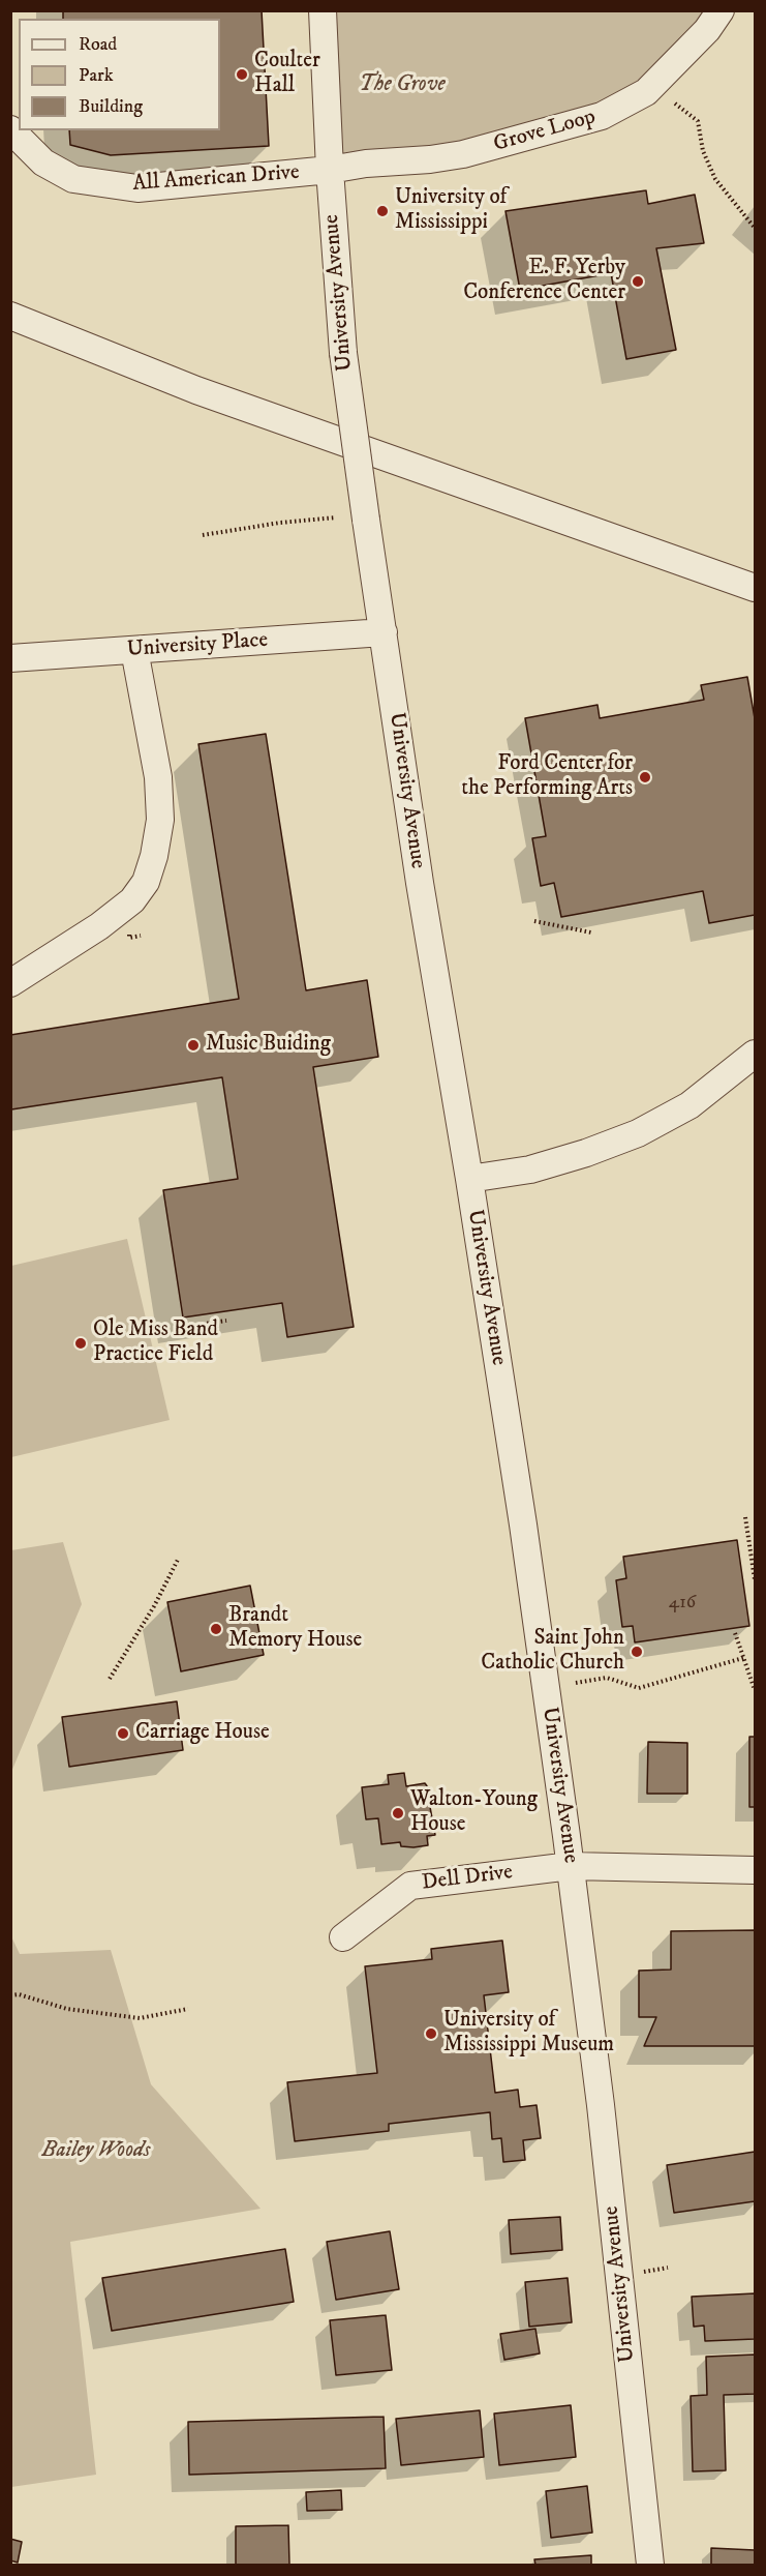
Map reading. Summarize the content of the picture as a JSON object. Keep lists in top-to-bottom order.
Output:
{
  "streets": {
    "street": [
      "Grove Loop",
      "All American Drive",
      "University Avenue",
      "University Place",
      "Dell Drive"
    ]
  },
  "crossings": [
    ["Grove Loop", "All American Drive"],
    ["Grove Loop", "University Avenue"],
    ["All American Drive", "University Avenue"],
    ["University Avenue", "University Place"],
    ["University Avenue", "Dell Drive"]
  ],
  "parks": ["The Grove", "Bailey Woods"],
  "places": [
    "Coulter Hall",
    "University of Mississippi",
    "E. F. Yerby Conference Center",
    "Ford Center for the Performing Arts",
    "Music Buiding",
    "Ole Miss Band Practice Field",
    "Brandt Memory House",
    "Saint John Catholic Church",
    "Carriage House",
    "Walton-Young House",
    "University of Mississippi Museum"
  ],
  "house_numbers": ["416"],
  "legend": ["Road", "Park", "Building"]
}
